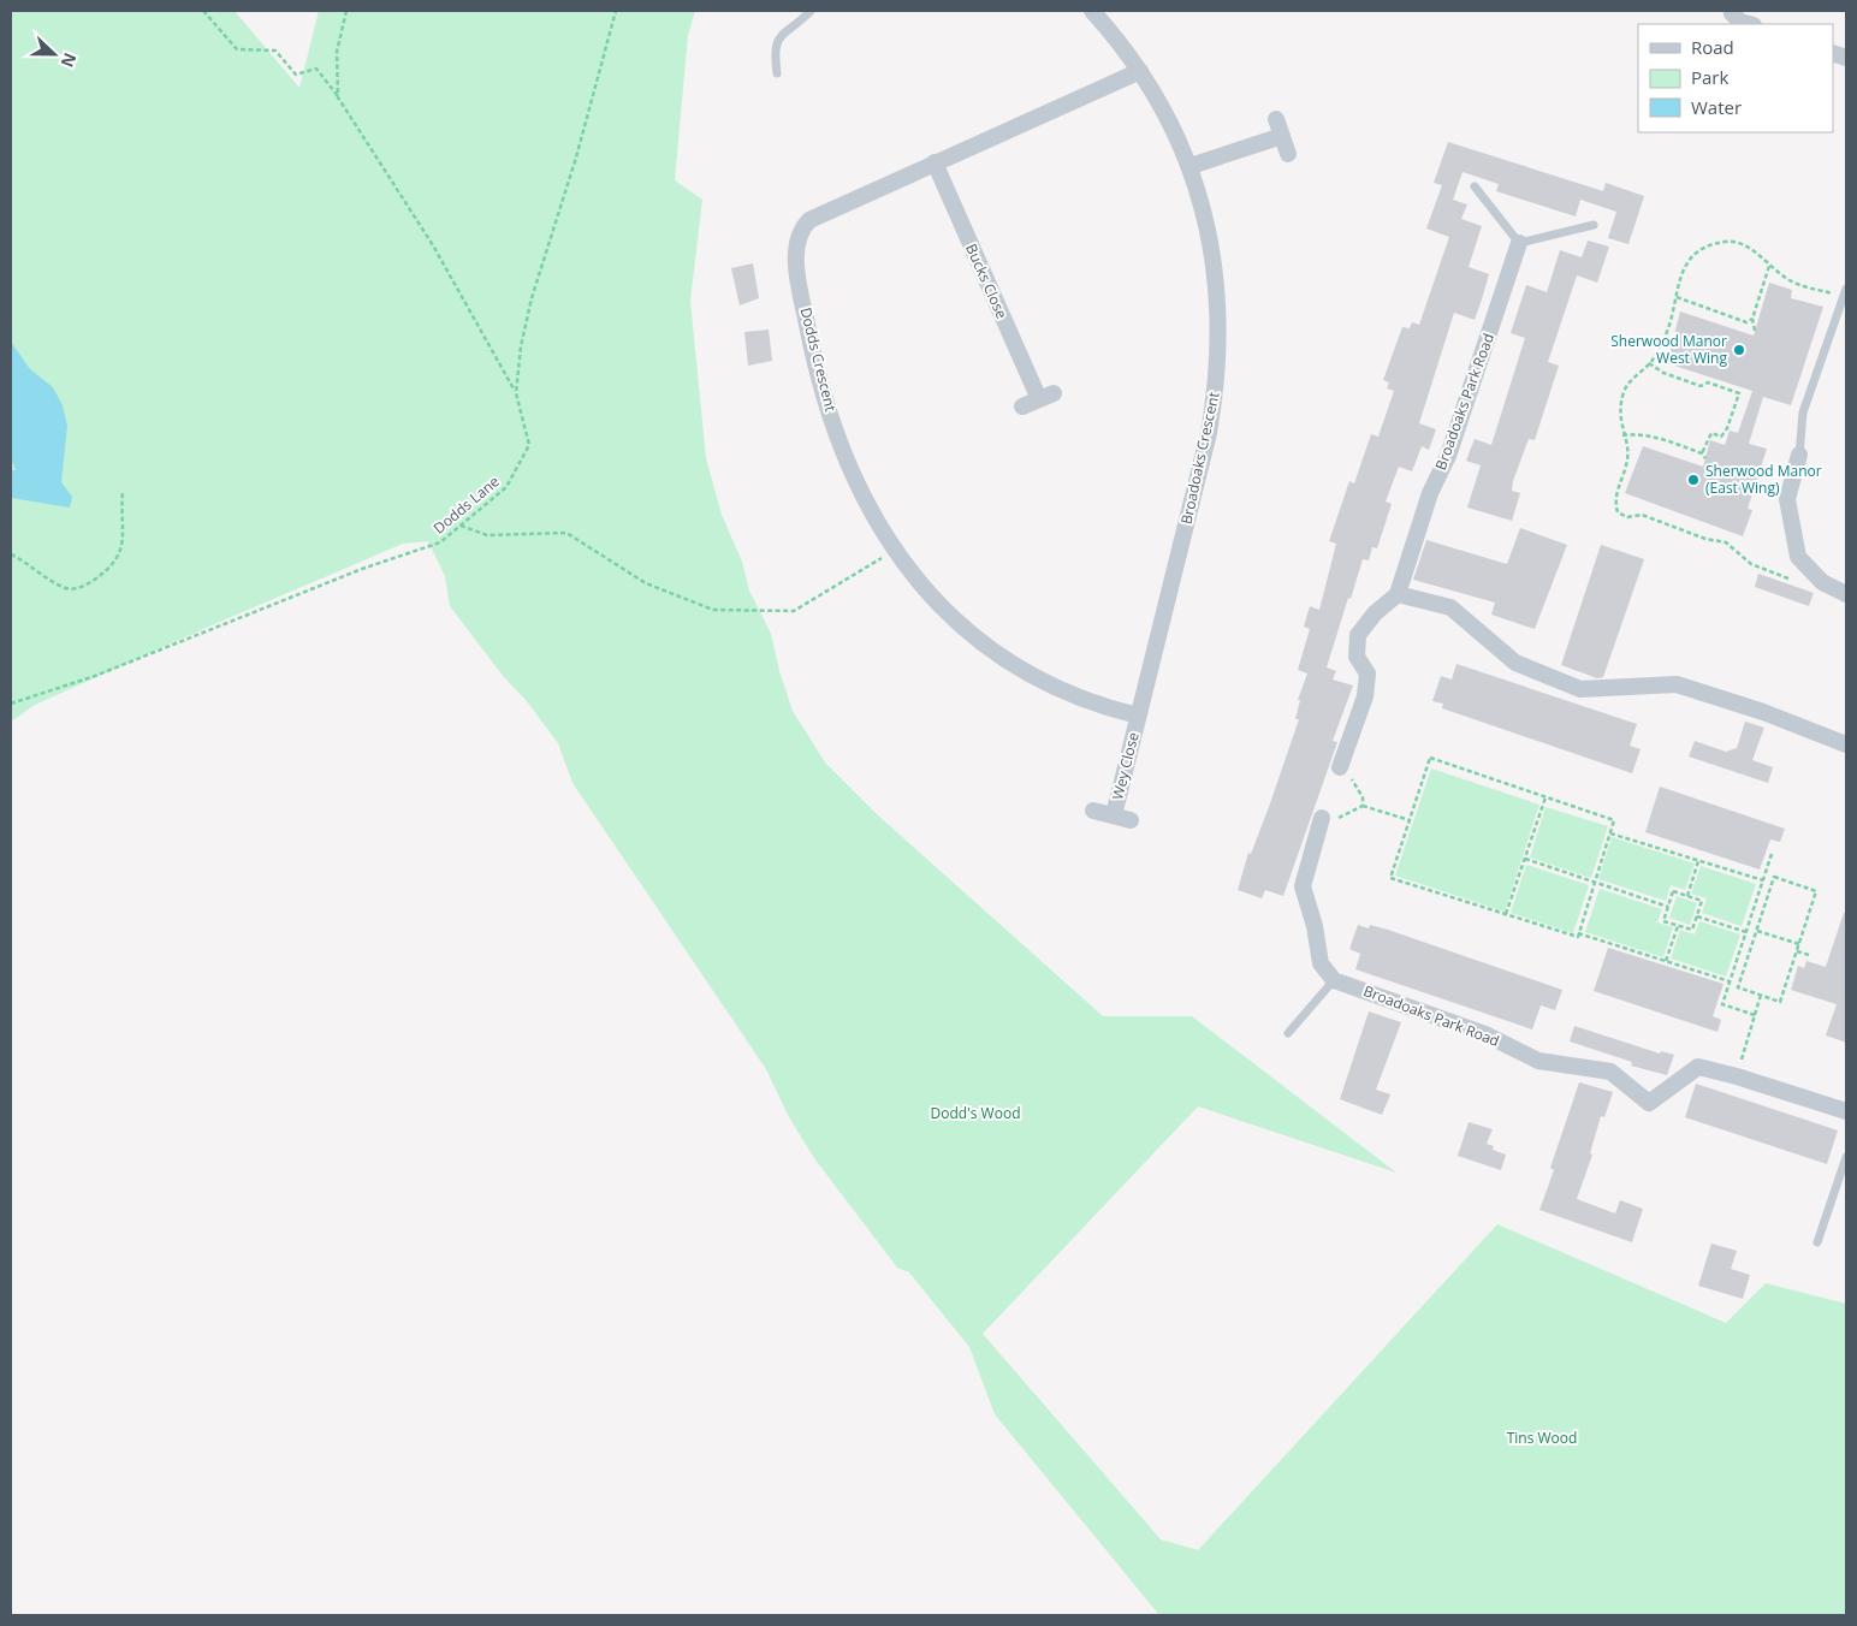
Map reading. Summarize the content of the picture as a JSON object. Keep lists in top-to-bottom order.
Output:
{
  "streets": {
    "street": [
      "Bucks Close",
      "Dodds Crescent",
      "Broadoaks Park Road",
      "Broadoaks Crescent",
      "Wey Close"
    ],
    "path": ["Dodds Lane"]
  },
  "crossings": [
    ["Bucks Close", "Dodds Crescent"],
    ["Dodds Crescent", "Broadoaks Crescent"],
    ["Dodds Crescent", "Wey Close"],
    ["Broadoaks Crescent", "Wey Close"]
  ],
  "parks": ["Dodd's Wood", "Tins Wood"],
  "places": ["Sherwood Manor West Wing", "Sherwood Manor (East Wing)"],
  "legend": ["Road", "Park", "Water"],
  "north": "right"
}
